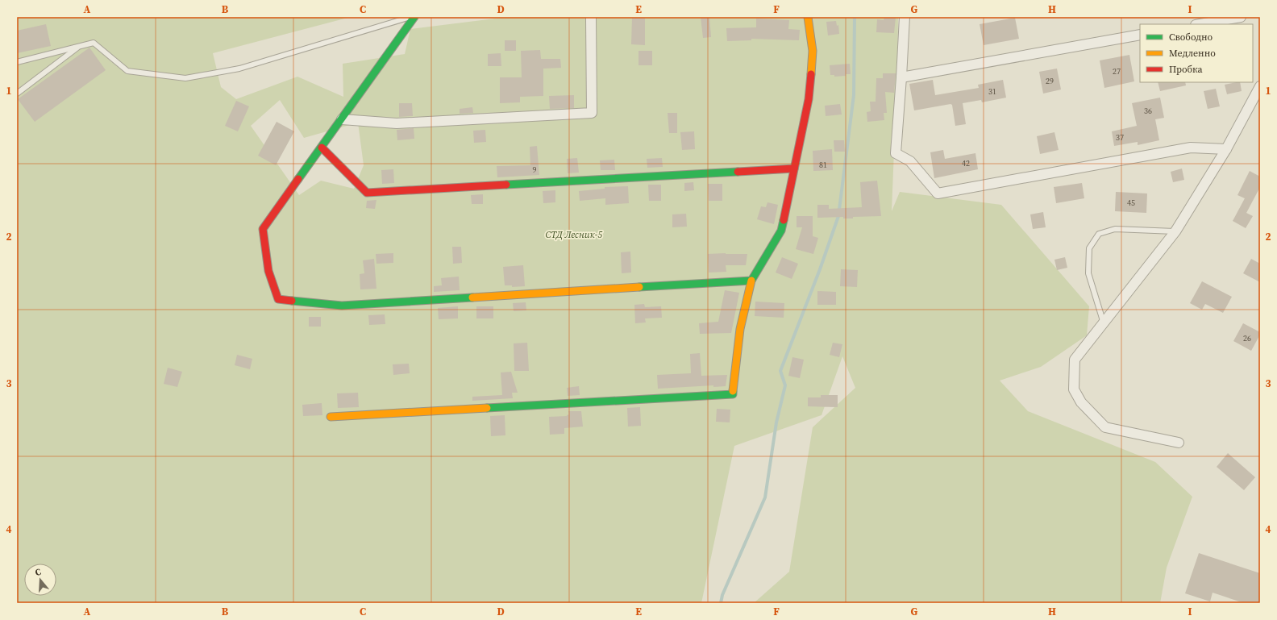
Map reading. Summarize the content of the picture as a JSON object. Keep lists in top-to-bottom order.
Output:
{
  "parks": ["СТД Лесник-5"],
  "house_numbers": [
    "27",
    "29",
    "31",
    "36",
    "37",
    "42",
    "81",
    "9",
    "45",
    "26"
  ],
  "legend": ["Свободно", "Медленно", "Пробка"],
  "north": "top",
  "grid": {
    "columns": [
      "A",
      "B",
      "C",
      "D",
      "E",
      "F",
      "G",
      "H",
      "I"
    ],
    "rows": [
      "1",
      "2",
      "3",
      "4"
    ]
  }
}
